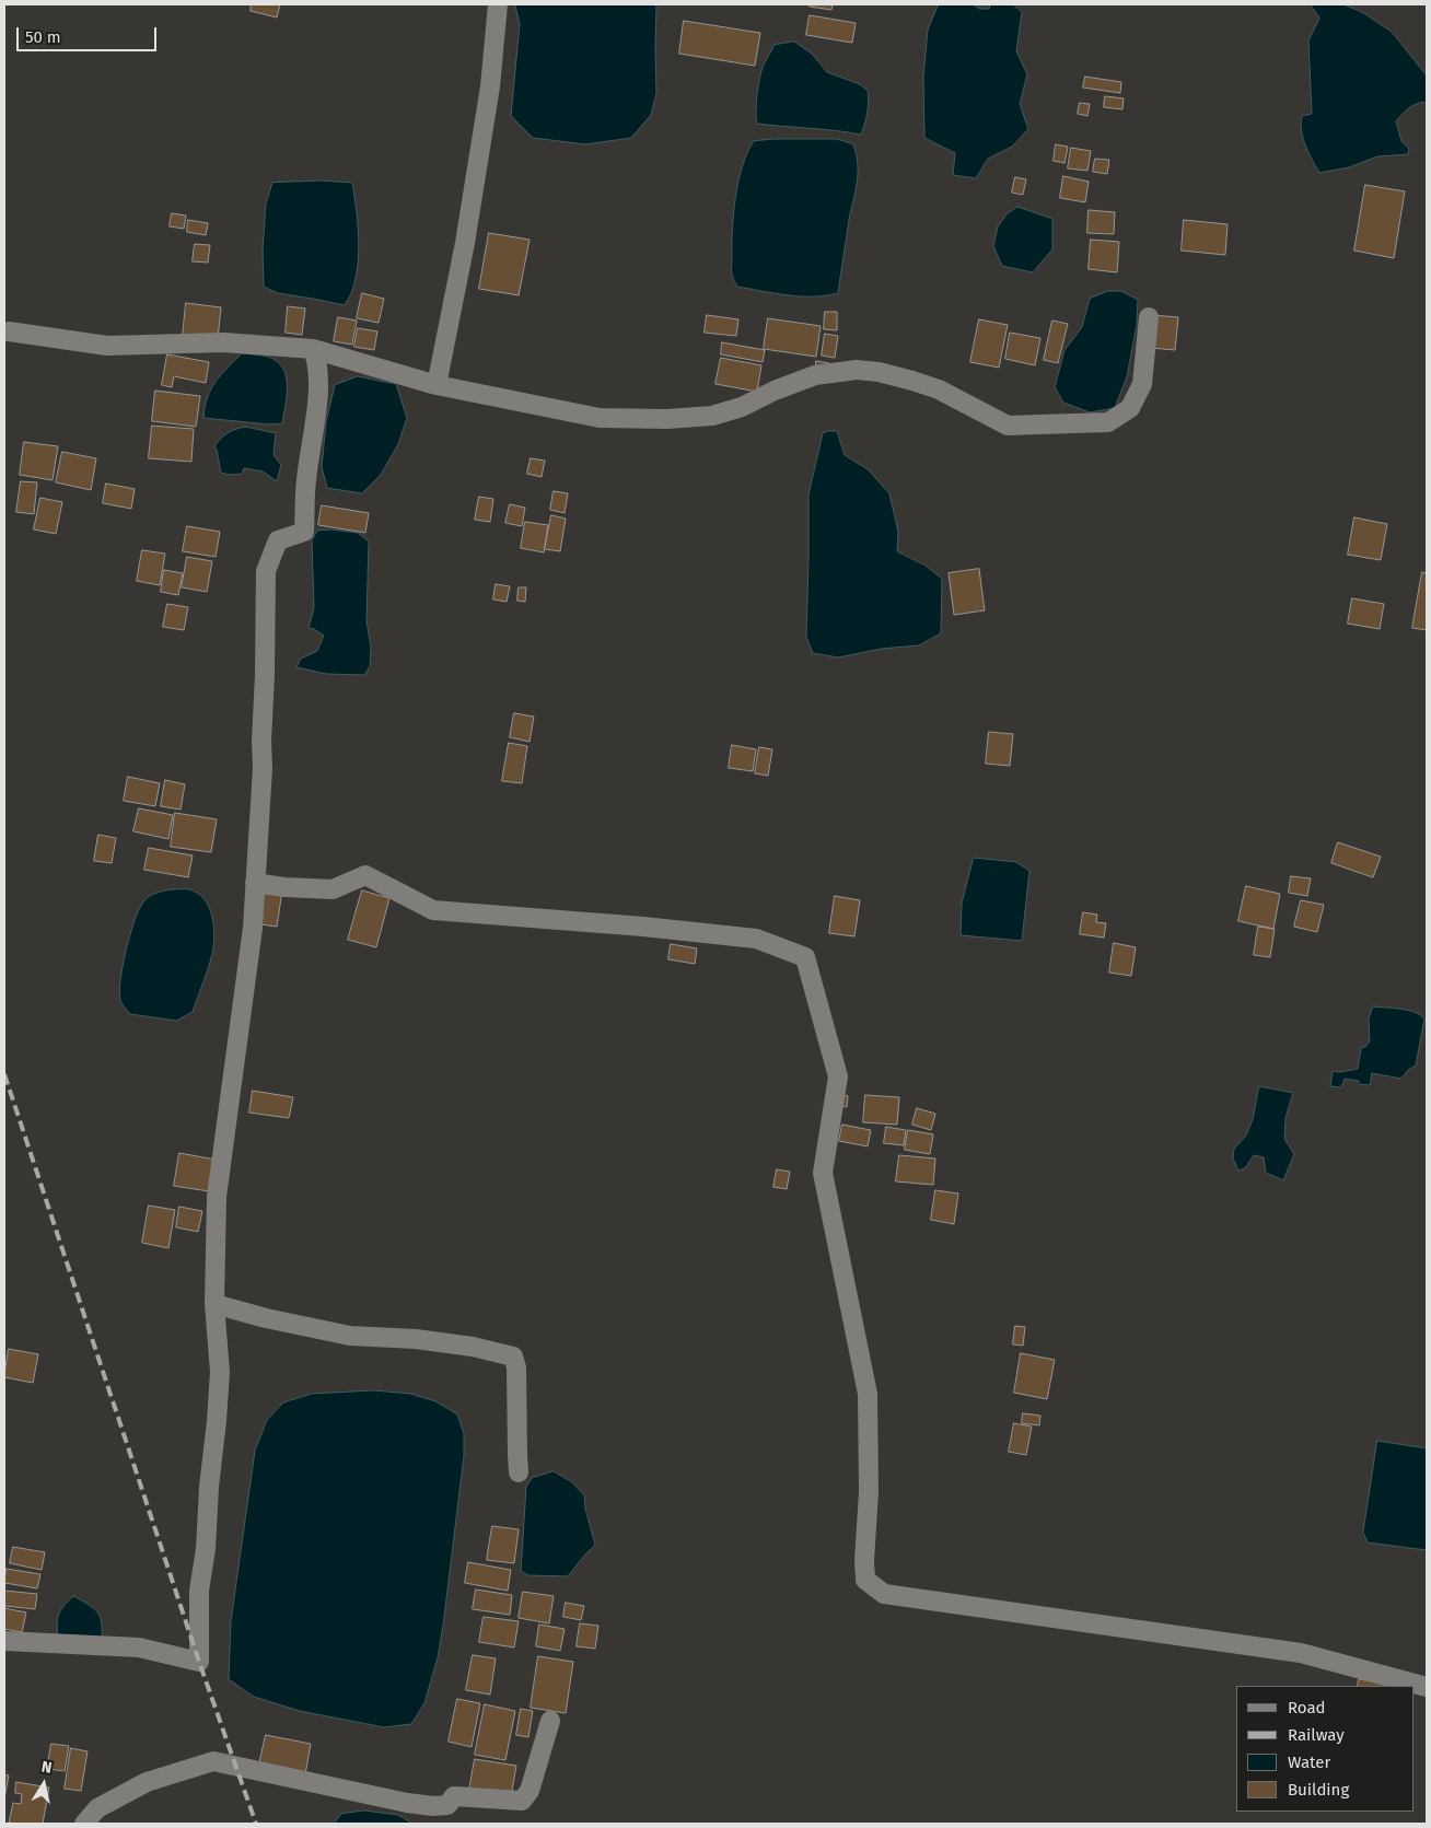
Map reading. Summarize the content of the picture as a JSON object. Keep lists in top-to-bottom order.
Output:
{
  "legend": [
    "Road",
    "Railway",
    "Water",
    "Building"
  ],
  "scale_bar": "50 m",
  "north": "top"
}
